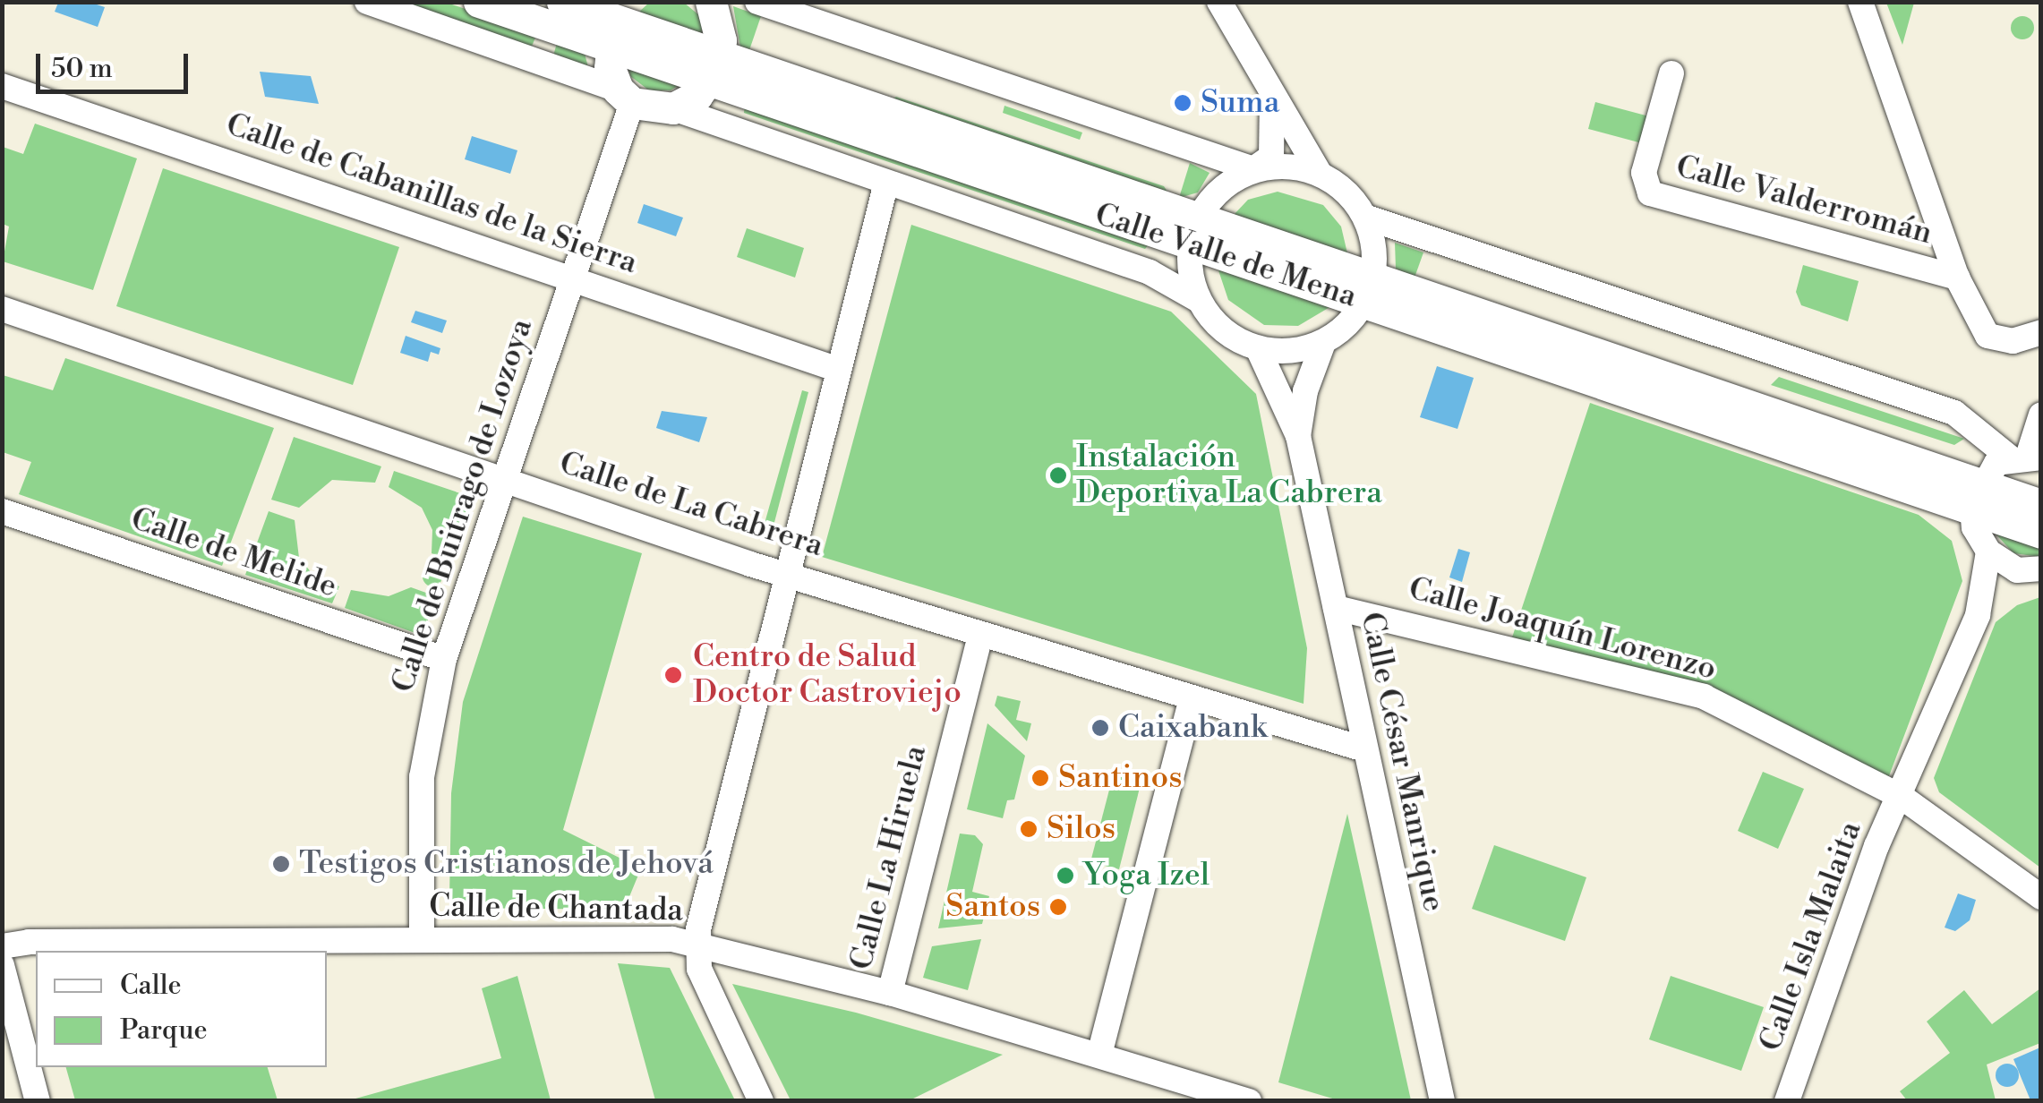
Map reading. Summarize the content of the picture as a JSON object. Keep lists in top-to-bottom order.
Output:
{
  "streets": {
    "main road": ["Calle Valle de Mena"],
    "street": [
      "Calle de Cabanillas de la Sierra",
      "Calle Valderromán",
      "Calle de La Cabrera",
      "Calle de Buitrago de Lozoya",
      "Calle de Melide",
      "Calle Joaquín Lorenzo",
      "Calle César Manrique",
      "Calle La Hiruela",
      "Calle de Chantada",
      "Calle Isla Malaita"
    ]
  },
  "crossings": [
    ["Calle de Cabanillas de la Sierra", "Calle de Buitrago de Lozoya"],
    ["Calle Valle de Mena", "Calle César Manrique"],
    ["Calle de La Cabrera", "Calle de Buitrago de Lozoya"],
    ["Calle de La Cabrera", "Calle César Manrique"],
    ["Calle de La Cabrera", "Calle La Hiruela"],
    ["Calle de Buitrago de Lozoya", "Calle de Melide"],
    ["Calle de Buitrago de Lozoya", "Calle de Chantada"],
    ["Calle Joaquín Lorenzo", "Calle César Manrique"],
    ["Calle Joaquín Lorenzo", "Calle Isla Malaita"],
    ["Calle La Hiruela", "Calle de Chantada"]
  ],
  "places": [
    "Suma",
    "Instalación Deportiva La Cabrera",
    "Centro de Salud Doctor Castroviejo",
    "Caixabank",
    "Santinos",
    "Silos",
    "Testigos Cristianos de Jehová",
    "Yoga Izel",
    "Santos"
  ],
  "legend": ["Calle", "Parque"],
  "scale_bar": "50 m"
}
